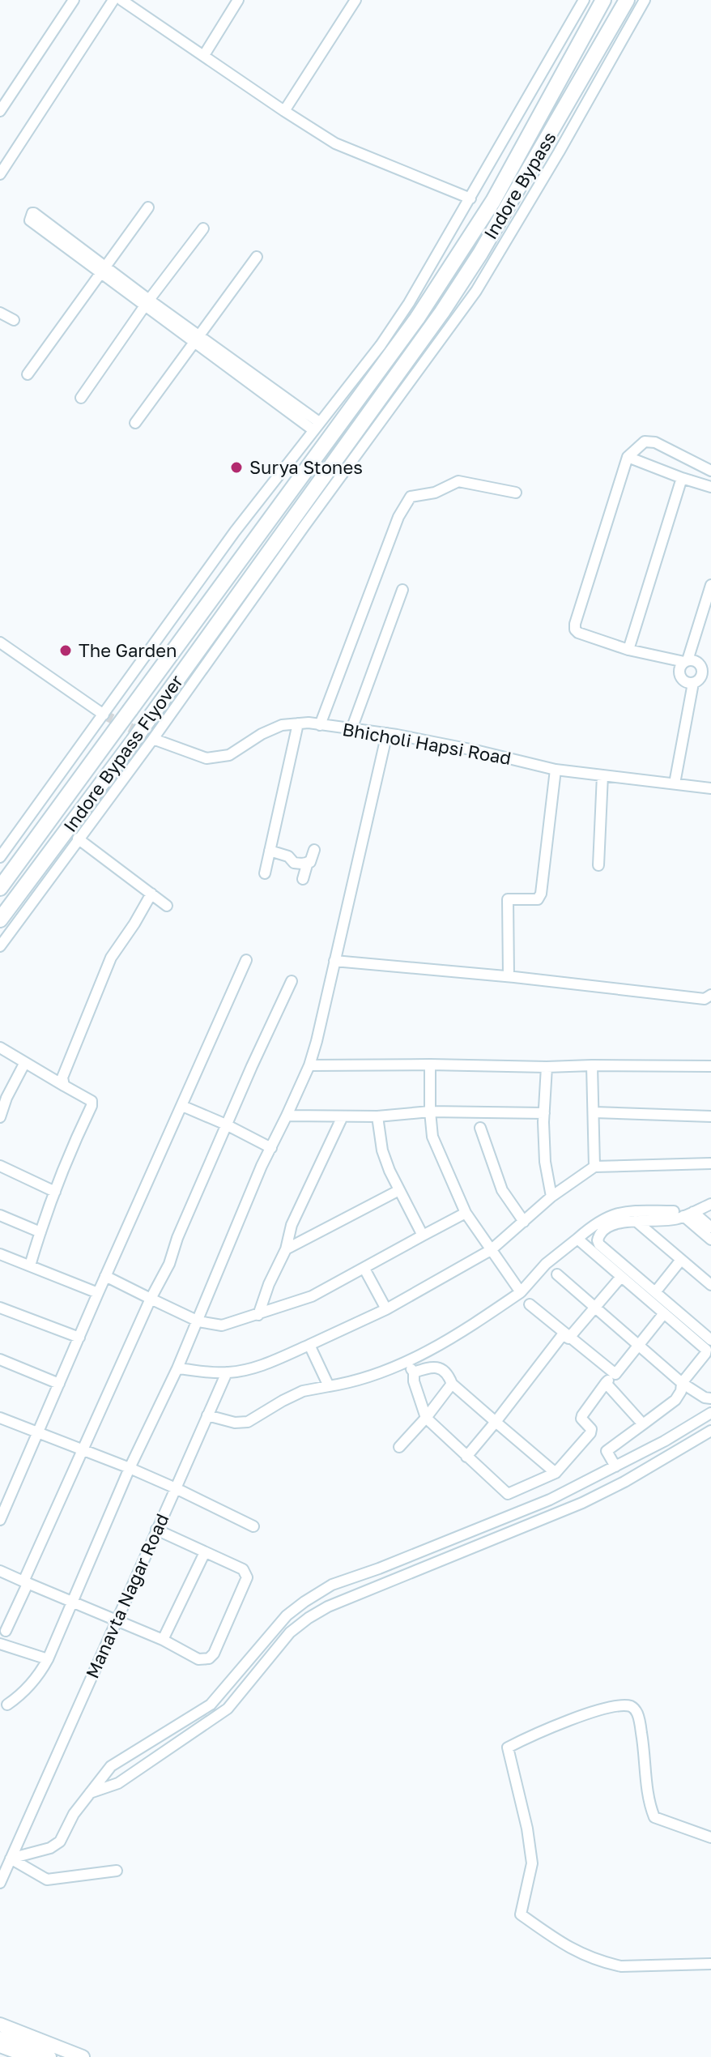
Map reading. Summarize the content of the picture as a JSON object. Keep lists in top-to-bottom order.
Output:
{
  "streets": {
    "highway": ["Indore Bypass", "Indore Bypass Flyover"],
    "street": ["Bhicholi Hapsi Road", "Manavta Nagar Road"]
  },
  "crossings": [
    ["Indore Bypass", "Indore Bypass Flyover"]
  ],
  "places": ["Surya Stones", "The Garden"]
}
